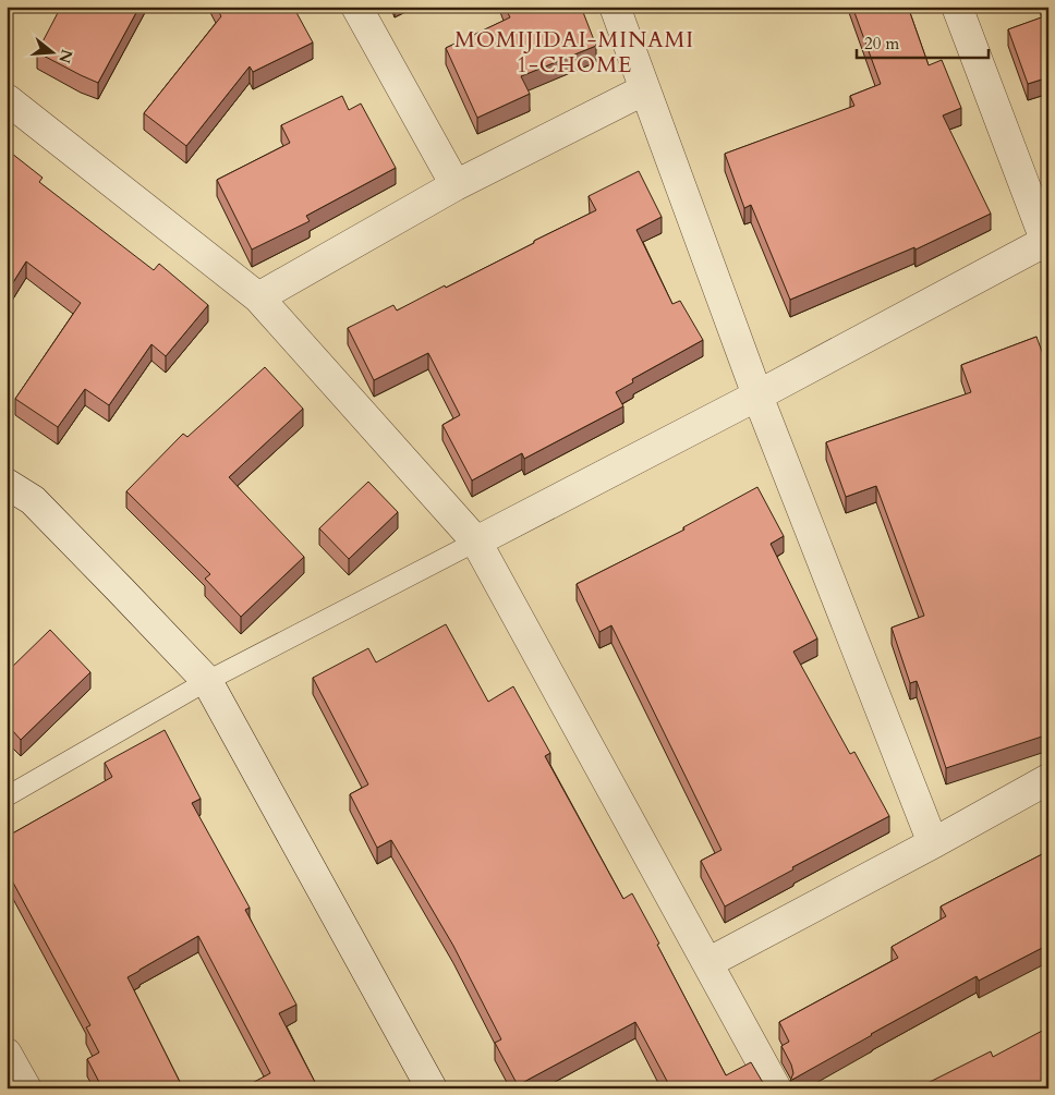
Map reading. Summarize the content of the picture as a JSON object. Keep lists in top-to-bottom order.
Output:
{
  "districts": ["MOMIJIDAI-MINAMI 1-CHOME"],
  "scale_bar": "20 m",
  "north": "right"
}
